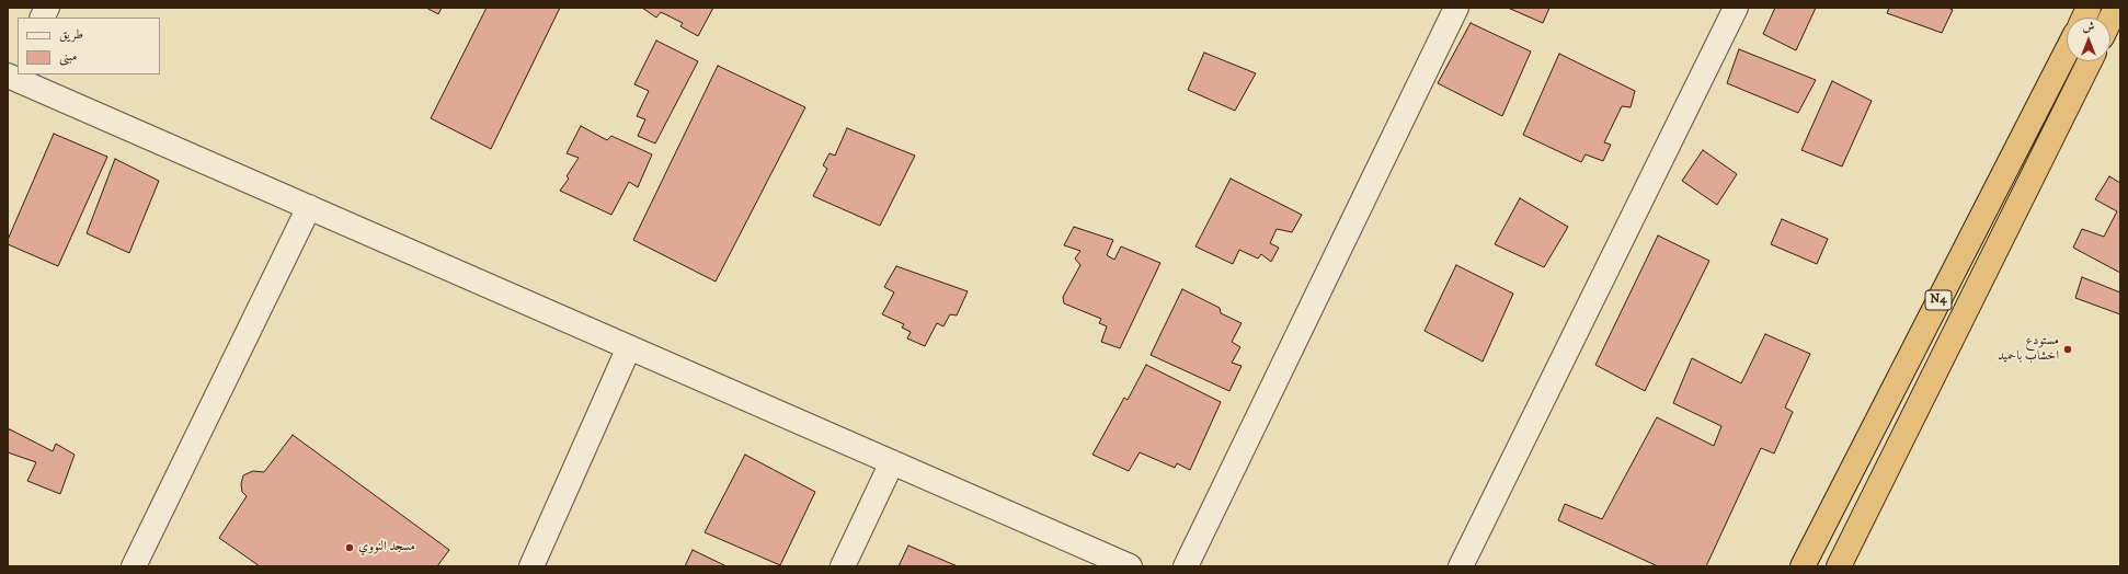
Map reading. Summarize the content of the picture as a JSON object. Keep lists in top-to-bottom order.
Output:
{
  "streets": {
    "highway": ["N4"]
  },
  "places": ["مستودع اخشاب باحميد", "مسجد النووي"],
  "legend": ["طريق", "مبنى"],
  "north": "top"
}
